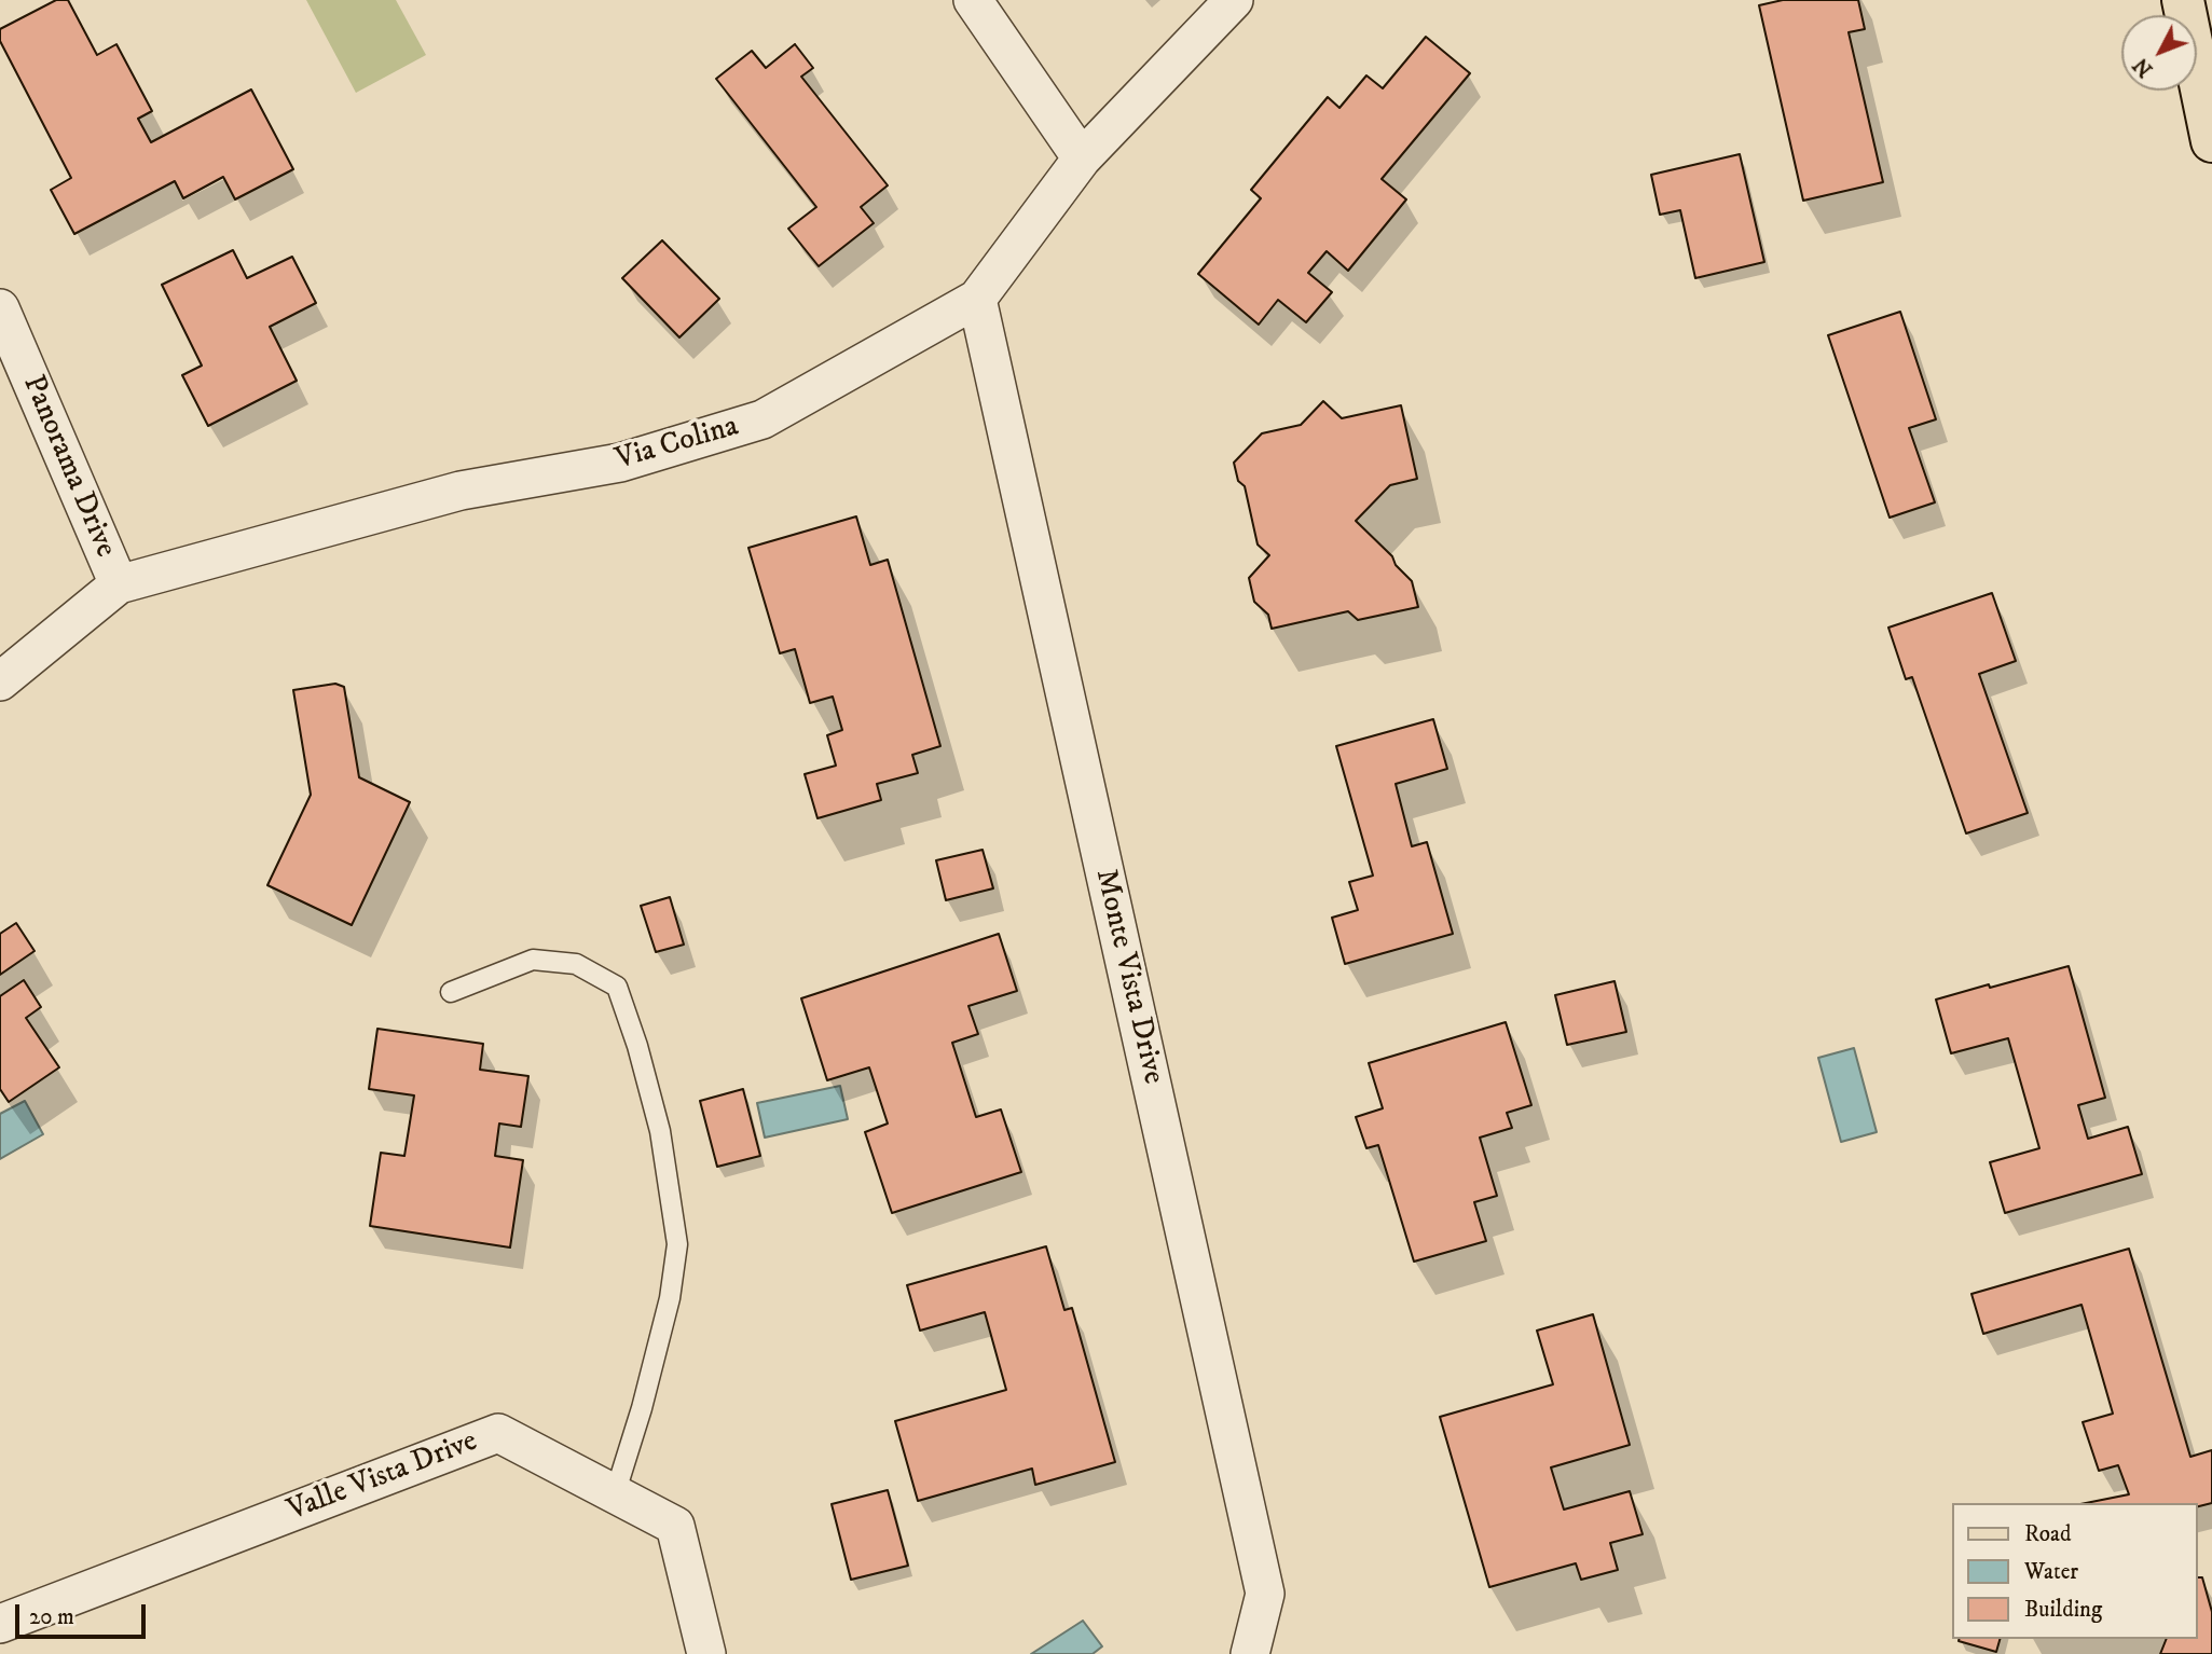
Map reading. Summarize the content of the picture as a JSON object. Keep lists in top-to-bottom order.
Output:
{
  "streets": {
    "street": [
      "Via Colina",
      "Panorama Drive",
      "Monte Vista Drive",
      "Valle Vista Drive"
    ]
  },
  "crossings": [
    ["Via Colina", "Panorama Drive"],
    ["Via Colina", "Monte Vista Drive"]
  ],
  "legend": ["Road", "Water", "Building"],
  "scale_bar": "20 m",
  "north": "bottom left"
}
